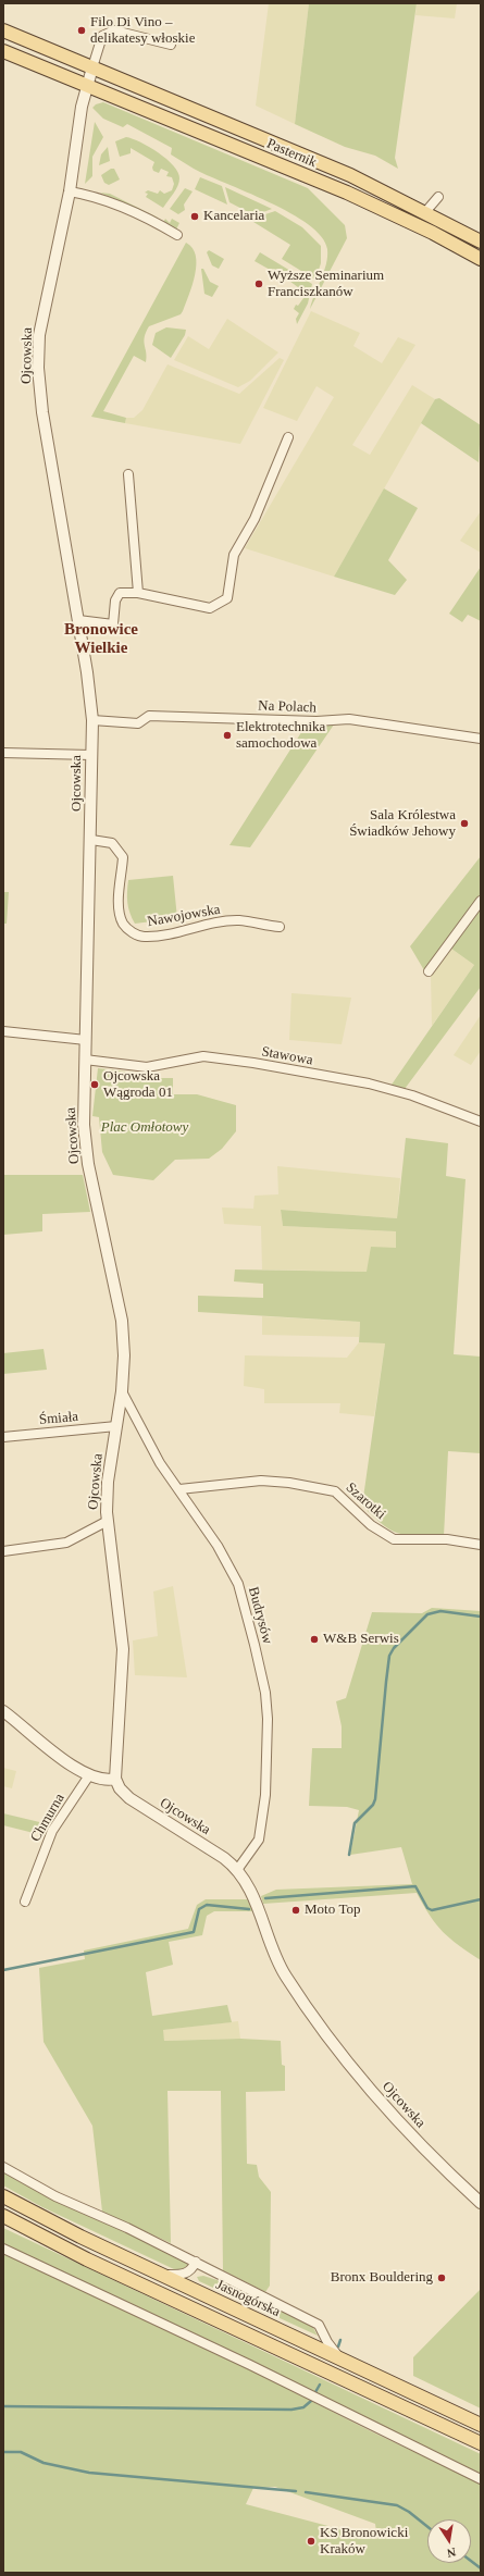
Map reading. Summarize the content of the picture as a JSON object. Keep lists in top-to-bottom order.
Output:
{
  "streets": {
    "main road": ["Pasternik", "Jasnogórska"],
    "street": [
      "Ojcowska",
      "Na Polach",
      "Nawojowska",
      "Stawowa",
      "Śmiała",
      "Szarotki",
      "Budrysów",
      "Chmurna"
    ]
  },
  "crossings": [
    ["Pasternik", "Ojcowska"],
    ["Ojcowska", "Na Polach"],
    ["Ojcowska", "Nawojowska"],
    ["Ojcowska", "Stawowa"],
    ["Ojcowska", "Śmiała"],
    ["Ojcowska", "Budrysów"],
    ["Szarotki", "Budrysów"]
  ],
  "districts": ["Bronowice Wielkie"],
  "parks": ["Plac Omłotowy"],
  "places": [
    "Filo Di Vino – delikatesy włoskie",
    "Kancelaria",
    "Wyższe Seminarium Franciszkanów",
    "Elektrotechnika samochodowa",
    "Sala Królestwa Świadków Jehowy",
    "Ojcowska Wągroda 01",
    "W&B Serwis",
    "Moto Top",
    "Bronx Bouldering",
    "KS Bronowicki Kraków"
  ],
  "north": "bottom"
}
